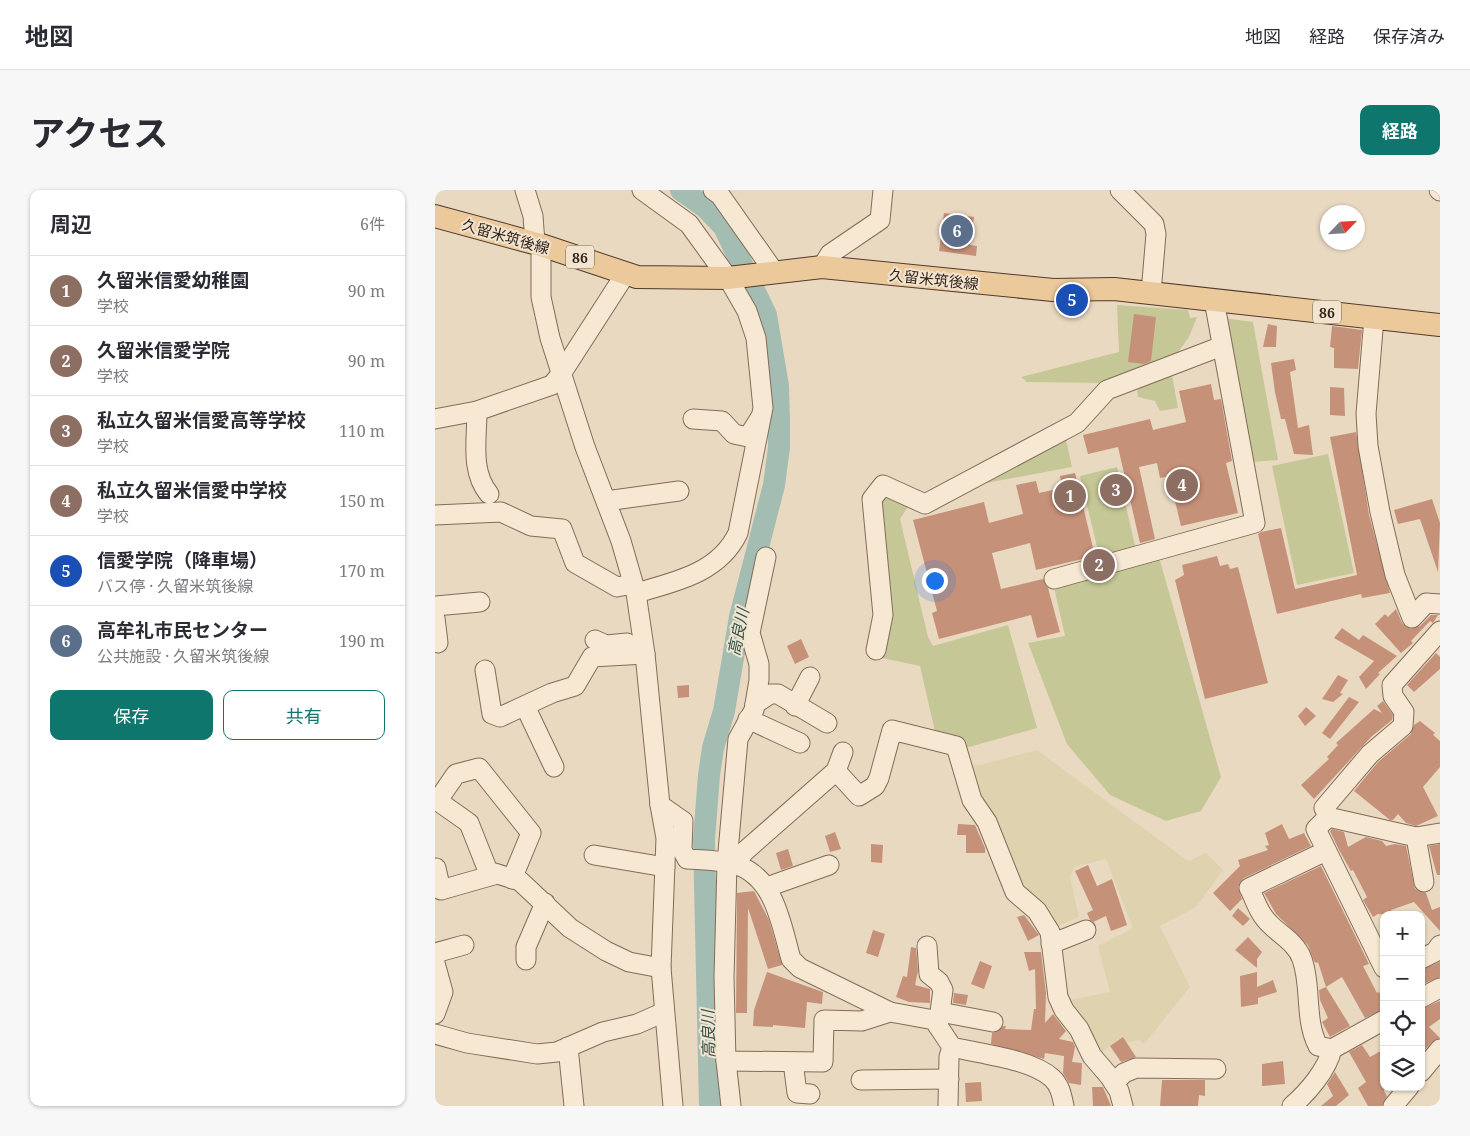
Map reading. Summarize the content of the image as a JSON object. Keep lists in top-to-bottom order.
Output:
{
  "streets": {
    "main road": ["久留米筑後線", "86"]
  },
  "water": ["高良川"],
  "north": "top right",
  "page": {
    "header": "地図",
    "nav": ["地図", "経路", "保存済み"],
    "title": "アクセス",
    "buttons": [
      "経路",
      ["保存", "共有"]
    ],
    "heading": ["周辺", "6件"],
    "pins": [
      "6",
      "5",
      "4",
      "3",
      "1",
      "2"
    ],
    "list": [
      {
        "mark": "1",
        "name": "久留米信愛幼稚園",
        "note": "学校",
        "value": "90 m"
      },
      {
        "mark": "2",
        "name": "久留米信愛学院",
        "note": "学校",
        "value": "90 m"
      },
      {
        "mark": "3",
        "name": "私立久留米信愛高等学校",
        "note": "学校",
        "value": "110 m"
      },
      {
        "mark": "4",
        "name": "私立久留米信愛中学校",
        "note": "学校",
        "value": "150 m"
      },
      {
        "mark": "5",
        "name": "信愛学院（降車場）",
        "note": "バス停 · 久留米筑後線",
        "value": "170 m"
      },
      {
        "mark": "6",
        "name": "高牟礼市民センター",
        "note": "公共施設 · 久留米筑後線",
        "value": "190 m"
      }
    ],
    "map_buttons": ["+", "−"]
  }
}
